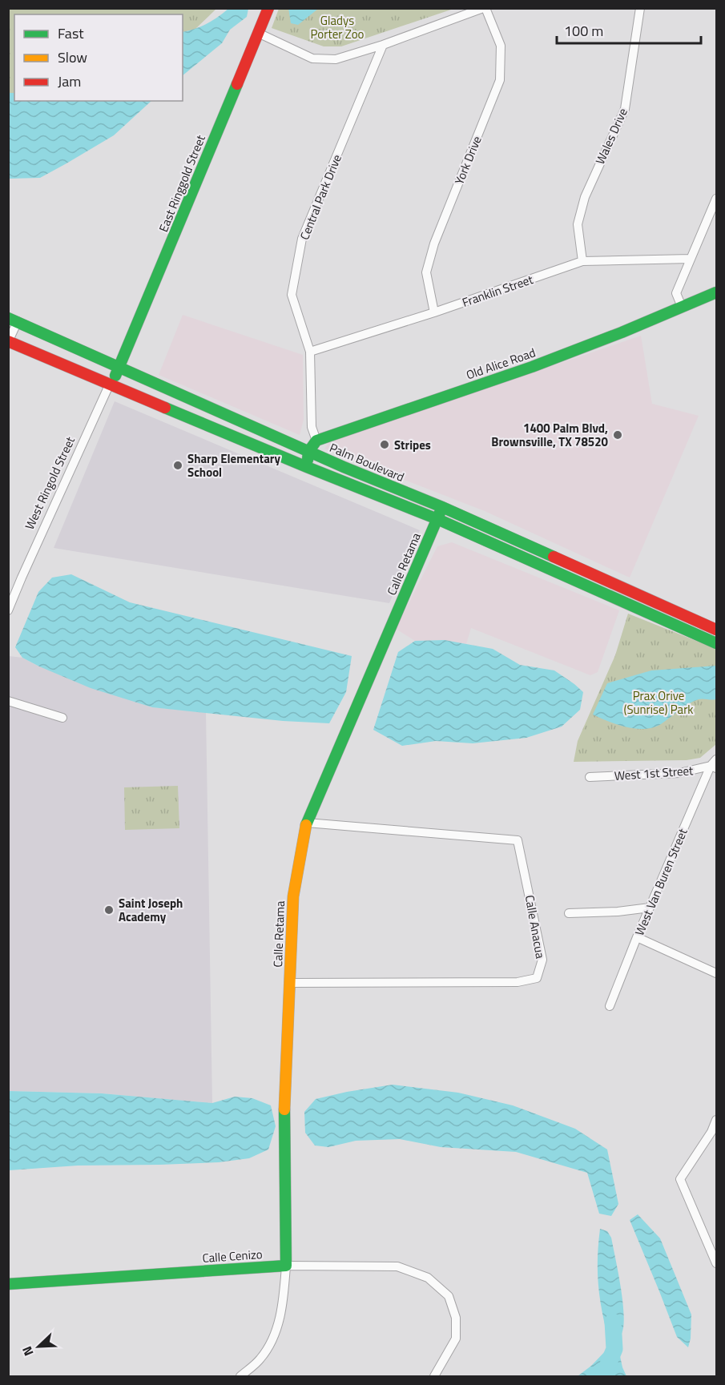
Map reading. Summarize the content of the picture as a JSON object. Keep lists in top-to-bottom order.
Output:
{
  "streets": {
    "main road": [
      "East Ringgold Street",
      "Old Alice Road",
      "Palm Boulevard",
      "West Ringold Street",
      "Calle Retama",
      "Calle Cenizo"
    ],
    "street": [
      "Wales Drive",
      "York Drive",
      "Central Park Drive",
      "Franklin Street",
      "West 1st Street",
      "West Van Buren Street",
      "Calle Anacua"
    ]
  },
  "crossings": [
    ["Wales Drive", "Franklin Street"],
    ["York Drive", "Franklin Street"],
    ["East Ringgold Street", "Palm Boulevard"],
    ["East Ringgold Street", "West Ringold Street"],
    ["Central Park Drive", "Franklin Street"],
    ["Central Park Drive", "Old Alice Road"],
    ["Palm Boulevard", "West Ringold Street"],
    ["Palm Boulevard", "Calle Retama"],
    ["Calle Retama", "Calle Anacua"],
    ["Calle Retama", "Calle Cenizo"],
    ["West 1st Street", "West Van Buren Street"]
  ],
  "parks": ["Gladys Porter Zoo", "Prax Orive (Sunrise) Park"],
  "places": [
    "1400 Palm Blvd, Brownsville, TX 78520",
    "Stripes",
    "Sharp Elementary School",
    "Saint Joseph Academy"
  ],
  "legend": ["Fast", "Slow", "Jam"],
  "scale_bar": "100 m",
  "north": "bottom left"
}
